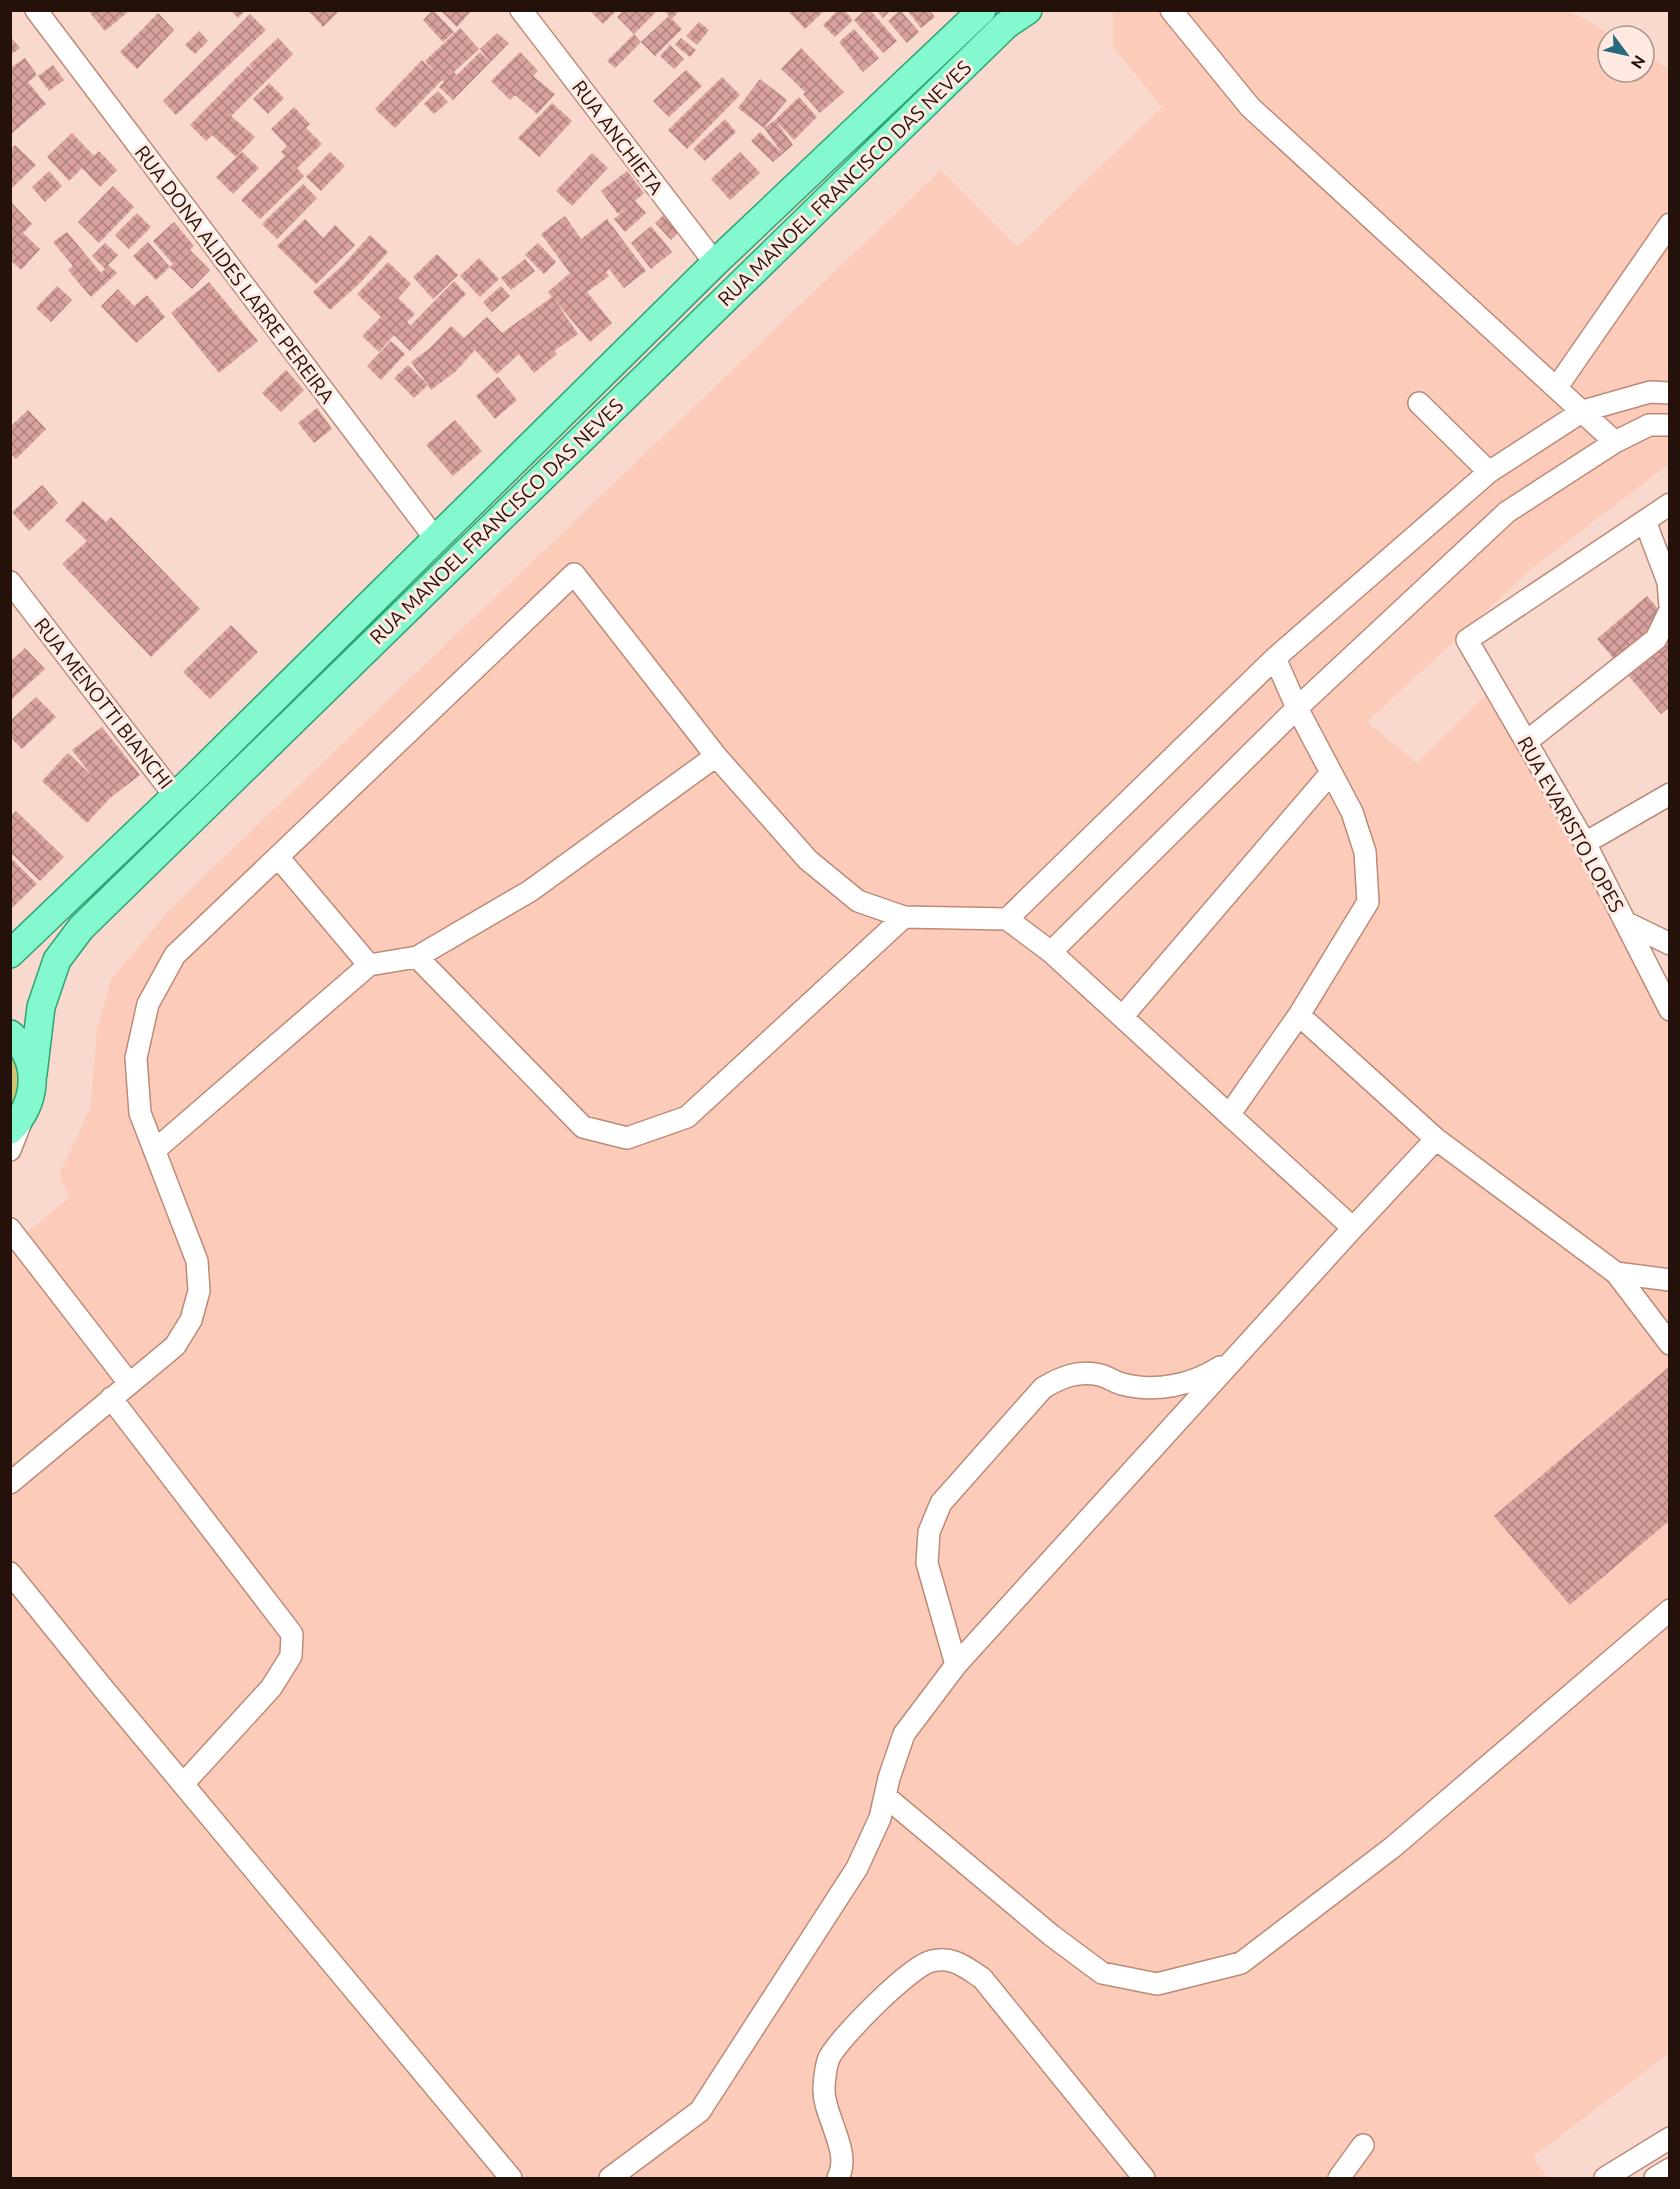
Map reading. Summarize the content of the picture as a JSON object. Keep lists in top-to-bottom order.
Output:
{
  "streets": {
    "main road": ["RUA MANOEL FRANCISCO DAS NEVES"],
    "street": [
      "RUA ANCHIETA",
      "RUA DONA ALIDES LARRE PEREIRA",
      "RUA MENOTTI BIANCHI",
      "RUA EVARISTO LOPES"
    ]
  },
  "crossings": [
    ["RUA ANCHIETA", "RUA MANOEL FRANCISCO DAS NEVES"],
    ["RUA MANOEL FRANCISCO DAS NEVES", "RUA DONA ALIDES LARRE PEREIRA"],
    ["RUA MANOEL FRANCISCO DAS NEVES", "RUA MENOTTI BIANCHI"]
  ],
  "north": "bottom right"
}
